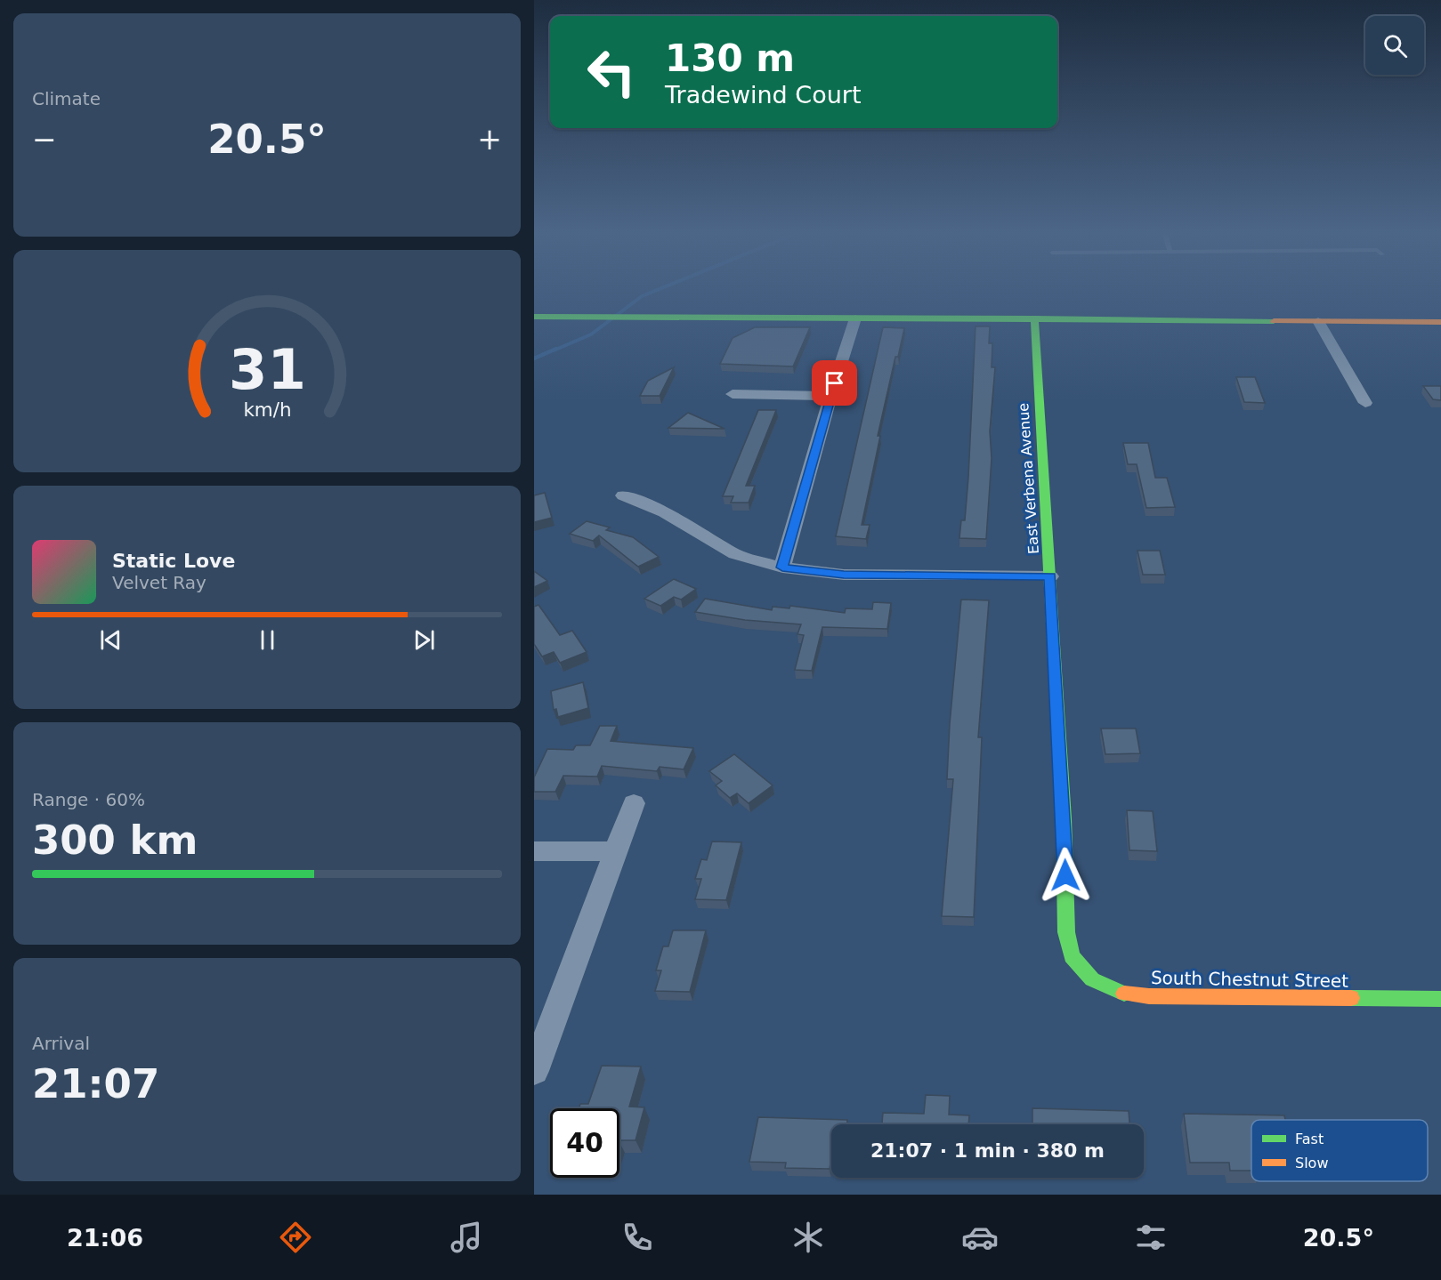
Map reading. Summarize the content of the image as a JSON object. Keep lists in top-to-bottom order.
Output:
{
  "streets": {
    "street": ["East Verbena Avenue", "South Chestnut Street"]
  },
  "crossings": [
    ["East Verbena Avenue", "South Chestnut Street"]
  ],
  "legend": ["Fast", "Slow"],
  "page": {
    "tile": [
      "Climate",
      ["Range · 60%", "300 km"],
      ["Arrival", "21:07"]
    ],
    "turn": ["130 m", "Tradewind Court"],
    "heat": ["−", "20.5°", "+"],
    "song": ["Static Love", "Velvet Ray"],
    "limit": "40",
    "trip": "21:07 · 1 min · 380 m",
    "tabs": ["21:06", "20.5°"],
    "gauge": ["31", "km/h"]
  }
}
